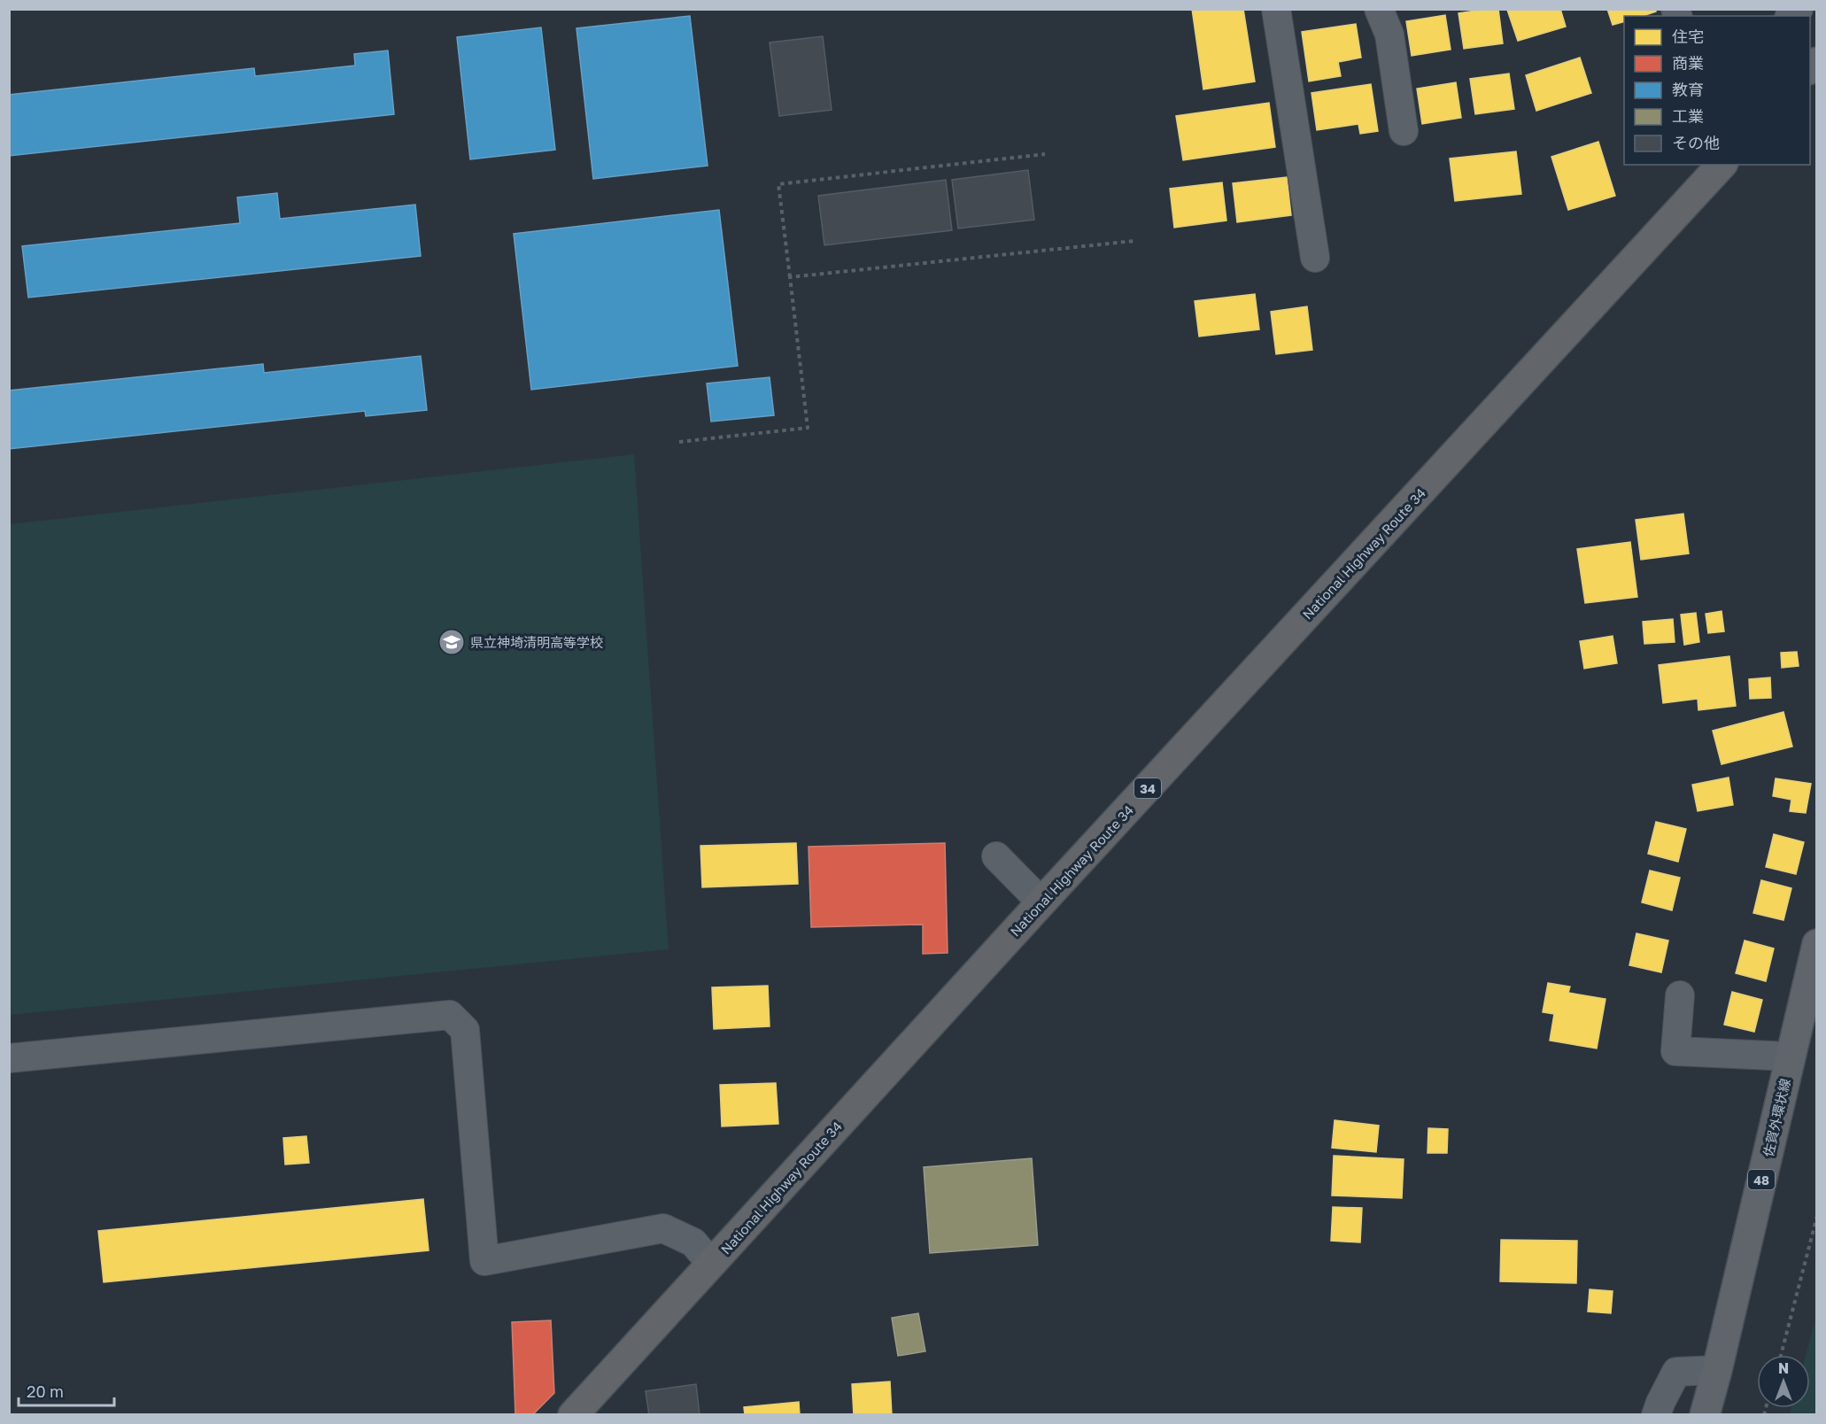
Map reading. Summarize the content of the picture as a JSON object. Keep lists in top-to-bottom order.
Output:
{
  "streets": {
    "highway": ["National Highway Route 34", "34"],
    "main road": ["佐賀外環状線", "48"]
  },
  "places": {
    "school or university": ["県立神埼清明高等学校"]
  },
  "legend": [
    "住宅",
    "商業",
    "教育",
    "工業",
    "その他"
  ],
  "scale_bar": "20 m",
  "north": "top"
}
